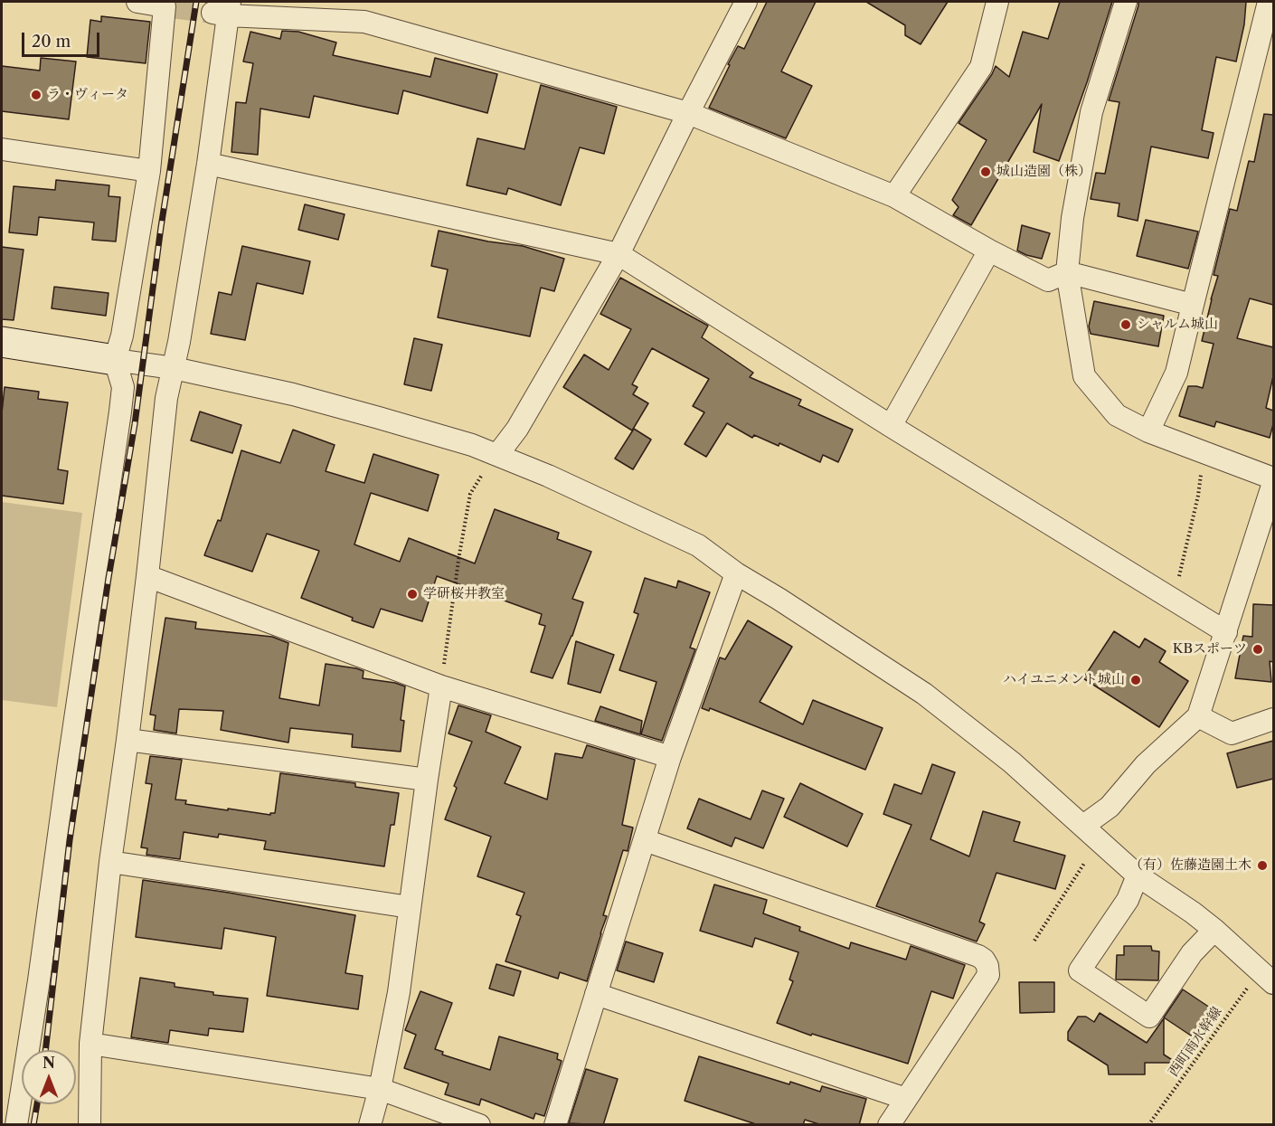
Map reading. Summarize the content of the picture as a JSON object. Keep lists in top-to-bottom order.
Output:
{
  "streets": {
    "path": ["西町雨水幹線"]
  },
  "places": [
    "ラ・ヴィータ",
    "城山造園（株）",
    "シャルム城山",
    "学研桜井教室",
    "KBスポーツ",
    "ハイユニメント城山",
    "（有）佐藤造園土木"
  ],
  "scale_bar": "20 m",
  "north": "top"
}
